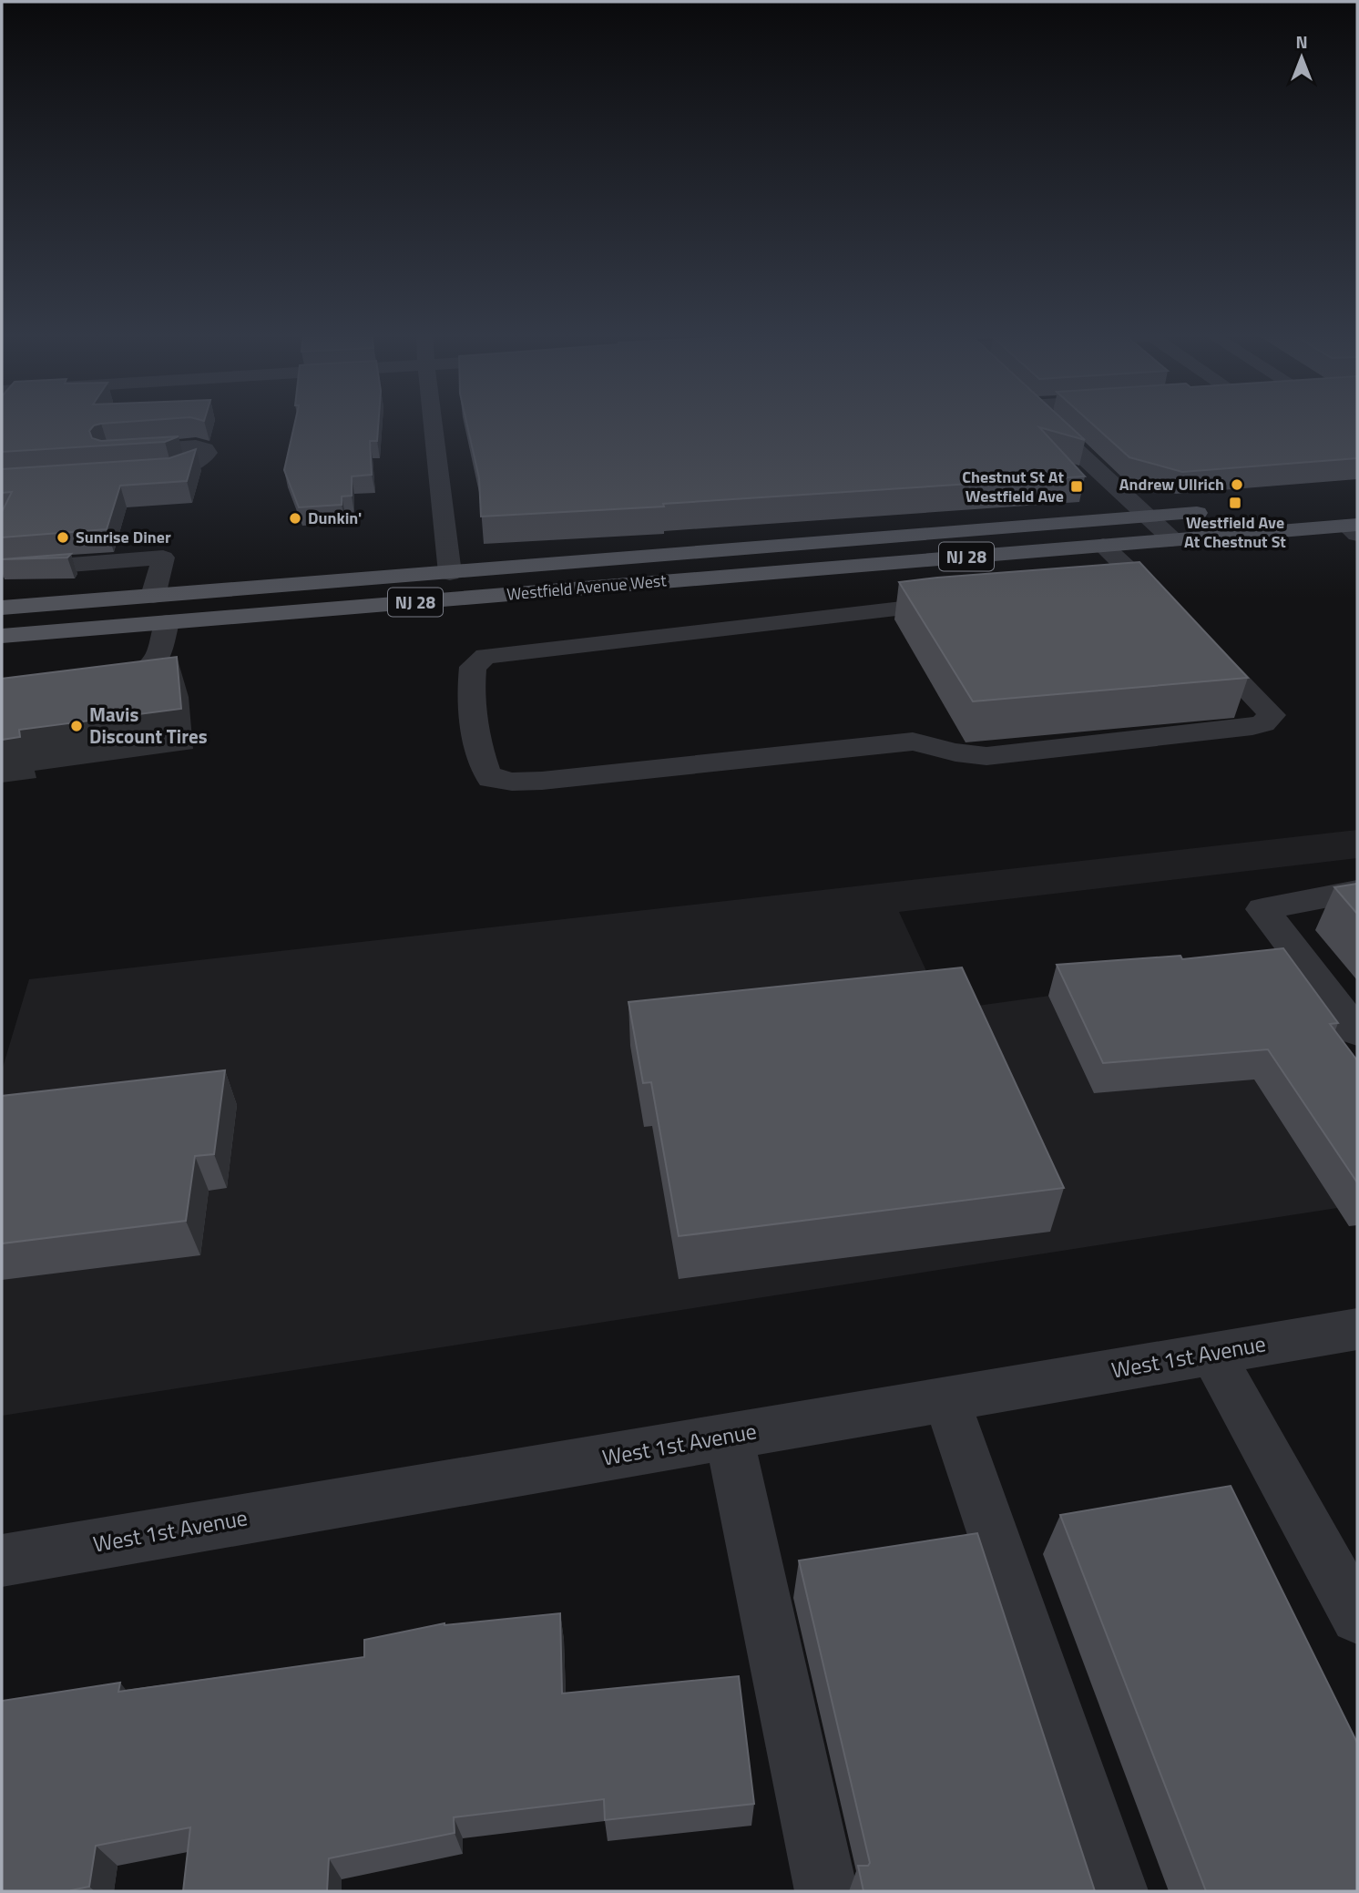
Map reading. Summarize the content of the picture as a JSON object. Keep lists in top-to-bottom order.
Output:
{
  "streets": {
    "main road": ["NJ 28", "Westfield Avenue West"],
    "street": ["West 1st Avenue"]
  },
  "crossings": [
    ["NJ 28", "Westfield Avenue West"]
  ],
  "places": {
    "other": [
      "Andrew Ullrich",
      "Dunkin'",
      "Sunrise Diner",
      "Mavis Discount Tires"
    ],
    "transit": ["Chestnut St At Westfield Ave", "Westfield Ave At Chestnut St"]
  },
  "north": "top"
}
